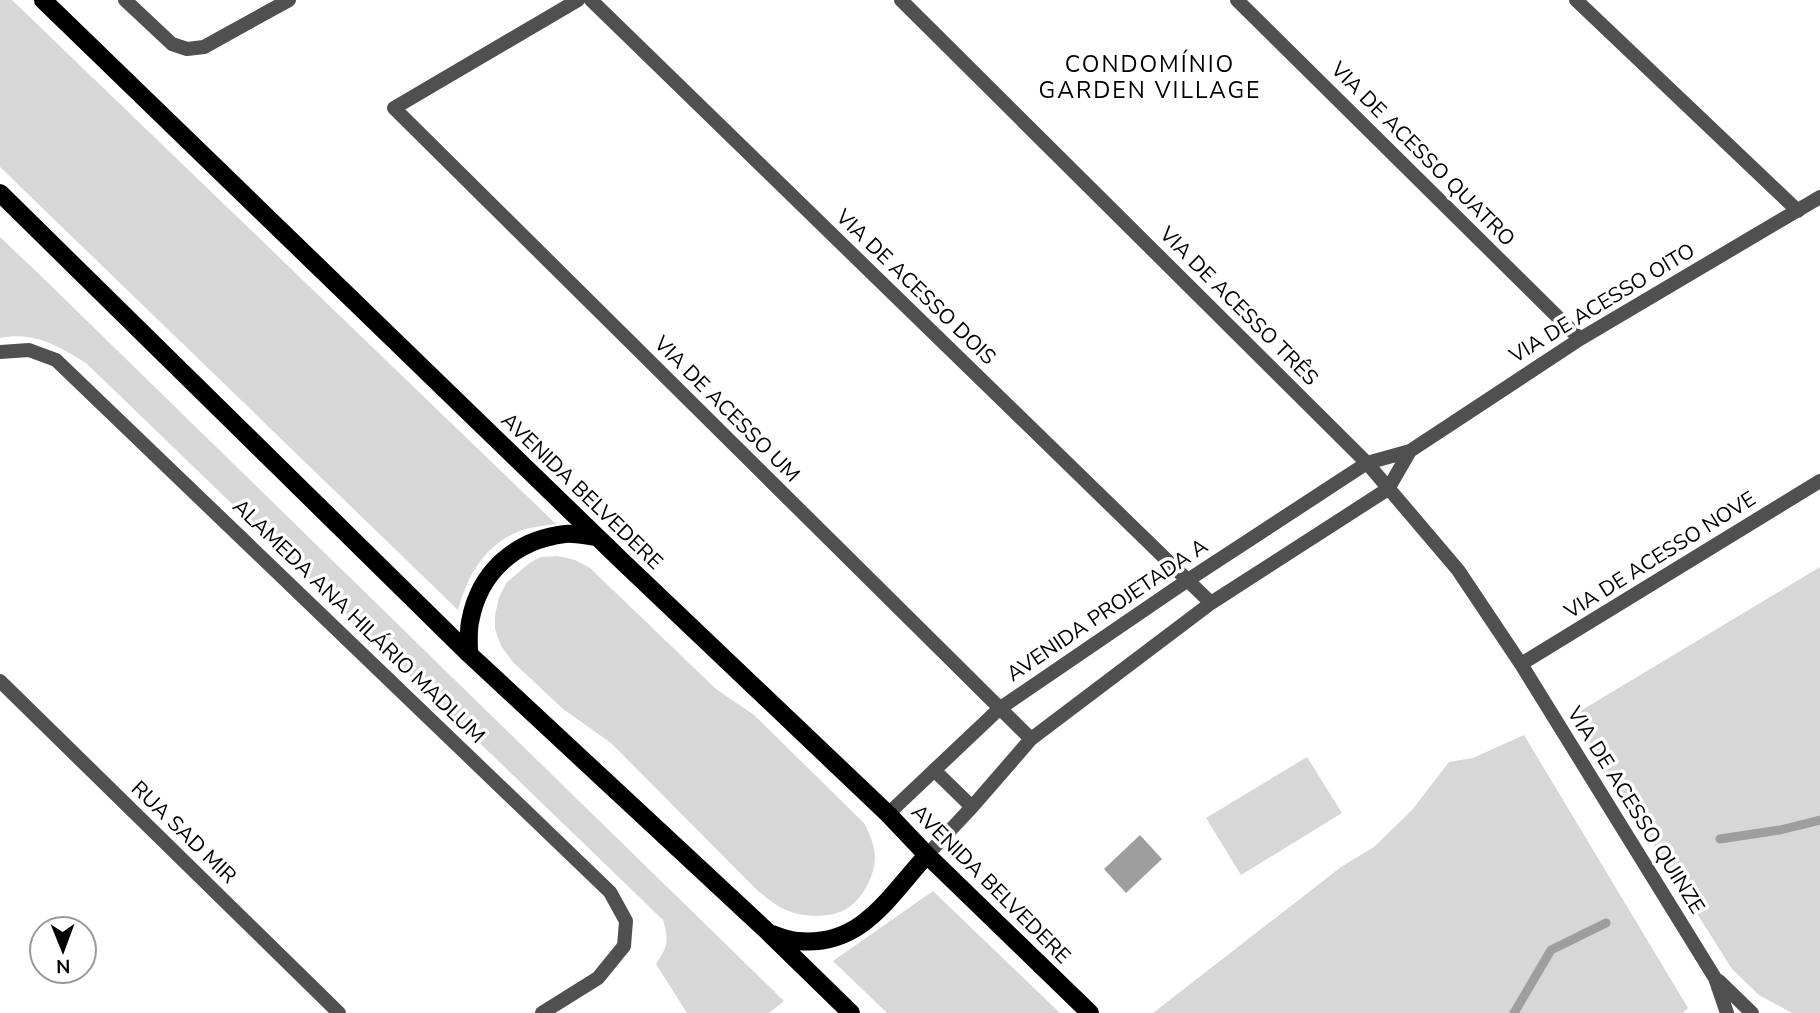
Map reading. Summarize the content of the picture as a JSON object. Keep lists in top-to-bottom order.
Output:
{
  "streets": {
    "main road": ["AVENIDA BELVEDERE"],
    "street": [
      "VIA DE ACESSO QUATRO",
      "VIA DE ACESSO DOIS",
      "VIA DE ACESSO OITO",
      "VIA DE ACESSO TRÊS",
      "VIA DE ACESSO UM",
      "VIA DE ACESSO NOVE",
      "AVENIDA PROJETADA A",
      "ALAMEDA ANA HILÁRIO MADLUM",
      "VIA DE ACESSO QUINZE",
      "RUA SAD MIR"
    ]
  },
  "crossings": [
    ["VIA DE ACESSO QUATRO", "VIA DE ACESSO OITO"],
    ["VIA DE ACESSO DOIS", "AVENIDA PROJETADA A"],
    ["VIA DE ACESSO OITO", "VIA DE ACESSO TRÊS"],
    ["VIA DE ACESSO OITO", "AVENIDA PROJETADA A"],
    ["VIA DE ACESSO TRÊS", "VIA DE ACESSO NOVE"],
    ["VIA DE ACESSO TRÊS", "AVENIDA PROJETADA A"],
    ["VIA DE ACESSO TRÊS", "VIA DE ACESSO QUINZE"],
    ["VIA DE ACESSO UM", "AVENIDA PROJETADA A"],
    ["AVENIDA BELVEDERE", "AVENIDA PROJETADA A"],
    ["VIA DE ACESSO NOVE", "VIA DE ACESSO QUINZE"]
  ],
  "districts": ["CONDOMÍNIO GARDEN VILLAGE"],
  "north": "bottom"
}
